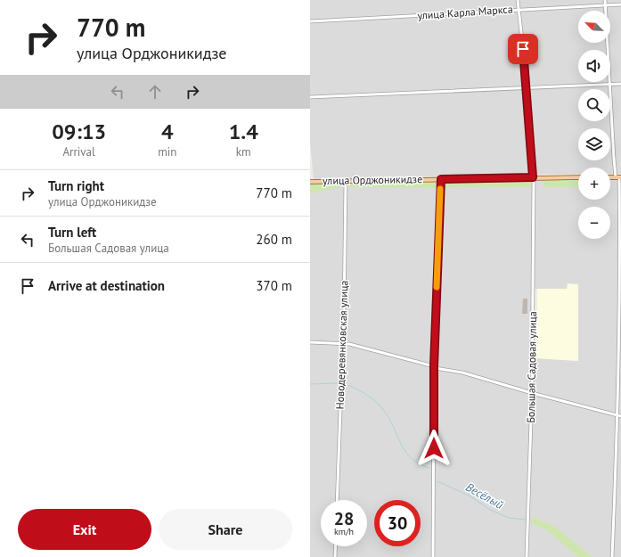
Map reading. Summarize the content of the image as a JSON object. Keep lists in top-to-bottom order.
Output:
{
  "streets": {
    "main road": ["улица Орджоникидзе"],
    "street": ["улица Карла Маркса", "Новодеревянковская улица", "Большая Садовая улица"]
  },
  "crossings": [
    ["улица Карла Маркса", "Большая Садовая улица"],
    ["улица Орджоникидзе", "Новодеревянковская улица"],
    ["улица Орджоникидзе", "Большая Садовая улица"]
  ],
  "water": ["Весёлый"],
  "north": "top left",
  "page": {
    "turn": ["770 m", "улица Орджоникидзе"],
    "map_buttons": ["+", "−"],
    "eta": [
      "09:13",
      "Arrival",
      "4",
      "min",
      "1.4",
      "km"
    ],
    "list": [
      {
        "name": "Turn right",
        "note": "улица Орджоникидзе",
        "value": "770 m"
      },
      {
        "name": "Turn left",
        "note": "Большая Садовая улица",
        "value": "260 m"
      },
      {
        "name": "Arrive at destination",
        "value": "370 m"
      }
    ],
    "speed": "28 km/h",
    "limit": "30",
    "buttons": ["Exit", "Share"]
  }
}
